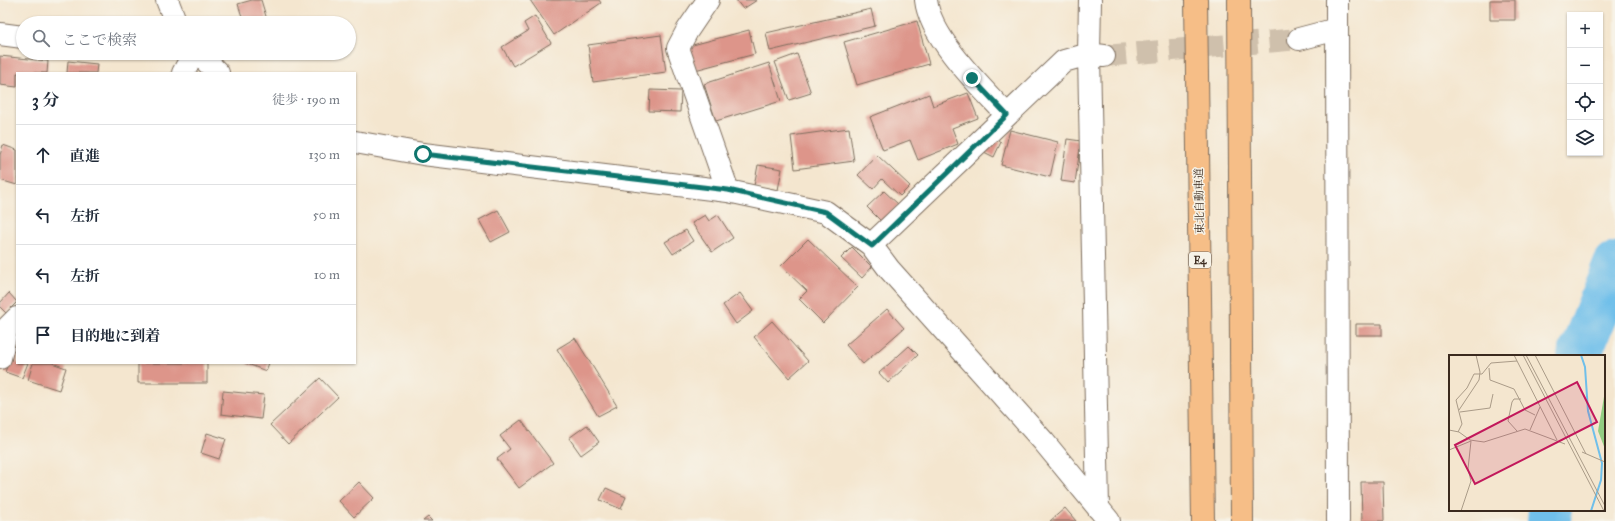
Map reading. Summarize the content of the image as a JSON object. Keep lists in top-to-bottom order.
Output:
{
  "streets": {
    "highway": ["東北自動車道", "E4"]
  },
  "page": {
    "map_buttons": ["+", "−"],
    "search": "ここで検索",
    "heading": ["3 分", "徒歩 · 190 m"],
    "list": [
      ["直進", "130 m"],
      ["左折", "50 m"],
      ["左折", "10 m"],
      "目的地に到着"
    ]
  }
}
